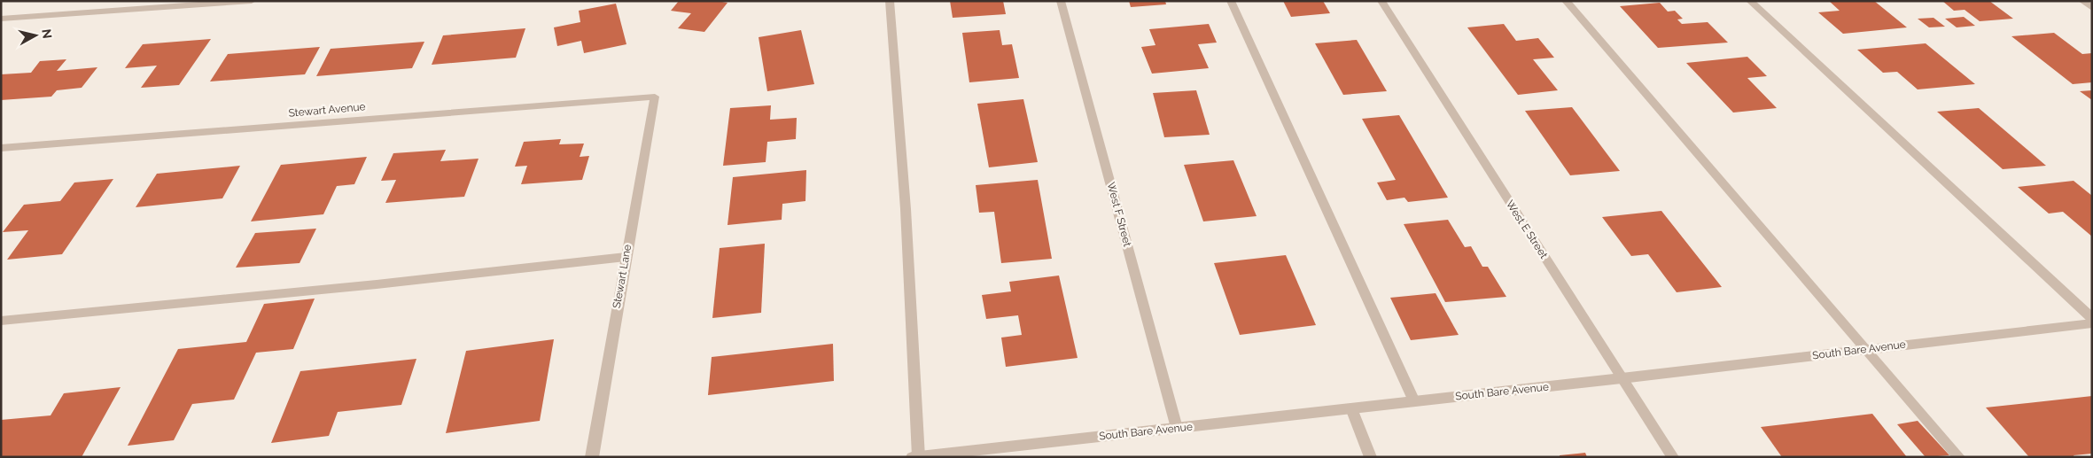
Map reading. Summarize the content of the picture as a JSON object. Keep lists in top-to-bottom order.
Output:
{
  "streets": {
    "street": [
      "Stewart Avenue",
      "West F Street",
      "West E Street",
      "Stewart Lane",
      "South Bare Avenue"
    ]
  },
  "crossings": [
    ["Stewart Avenue", "Stewart Lane"],
    ["West F Street", "South Bare Avenue"],
    ["West E Street", "South Bare Avenue"]
  ],
  "north": "right"
}
